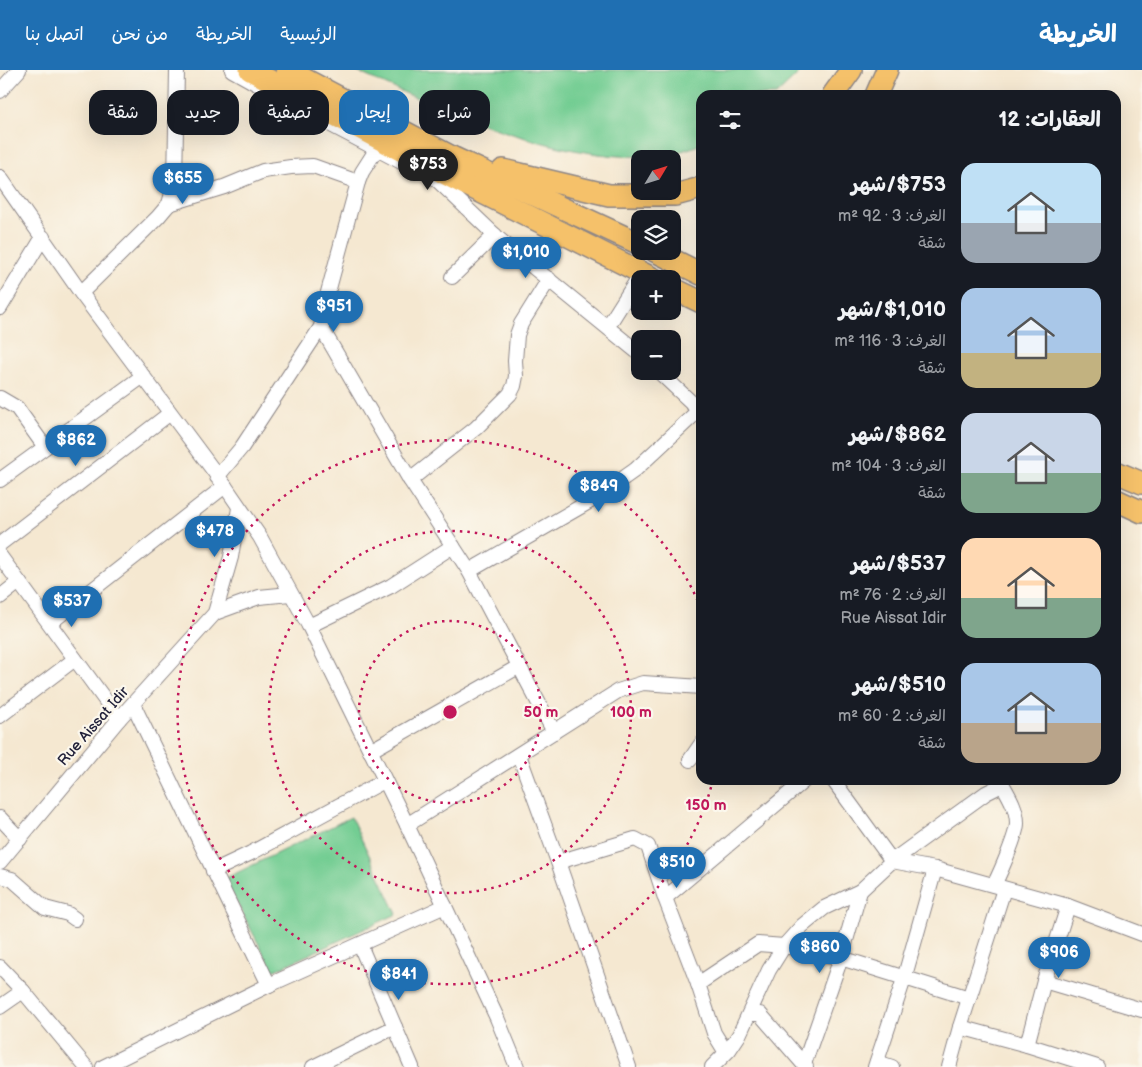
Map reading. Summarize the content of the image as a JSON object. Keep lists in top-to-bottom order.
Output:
{
  "streets": {
    "street": ["Rue Aissat Idir"]
  },
  "north": "top right",
  "page": {
    "header": "الخريطة",
    "nav": [
      "الرئيسية",
      "الخريطة",
      "من نحن",
      "اتصل بنا"
    ],
    "chip": [
      "شراء",
      "إيجار",
      "تصفية",
      "جديد",
      "شقة"
    ],
    "heading": "العقارات: 12",
    "price": [
      "$753",
      "$655",
      "$1,010",
      "$951",
      "$862",
      "$849",
      "$478",
      "$537",
      "$510",
      "$860",
      "$906",
      "$841"
    ],
    "map_buttons": ["+", "−"],
    "list": [
      {
        "name": "$753/شهر",
        "note": "الغرف: 3 · 92 m² · شقة"
      },
      {
        "name": "$1,010/شهر",
        "note": "الغرف: 3 · 116 m² · شقة"
      },
      {
        "name": "$862/شهر",
        "note": "الغرف: 3 · 104 m² · شقة"
      },
      {
        "name": "$537/شهر",
        "note": "الغرف: 2 · 76 m² · Rue Aissat Idir"
      },
      {
        "name": "$510/شهر",
        "note": "الغرف: 2 · 60 m² · شقة"
      }
    ]
  },
  "rings": ["50 m", "100 m", "150 m"]
}
